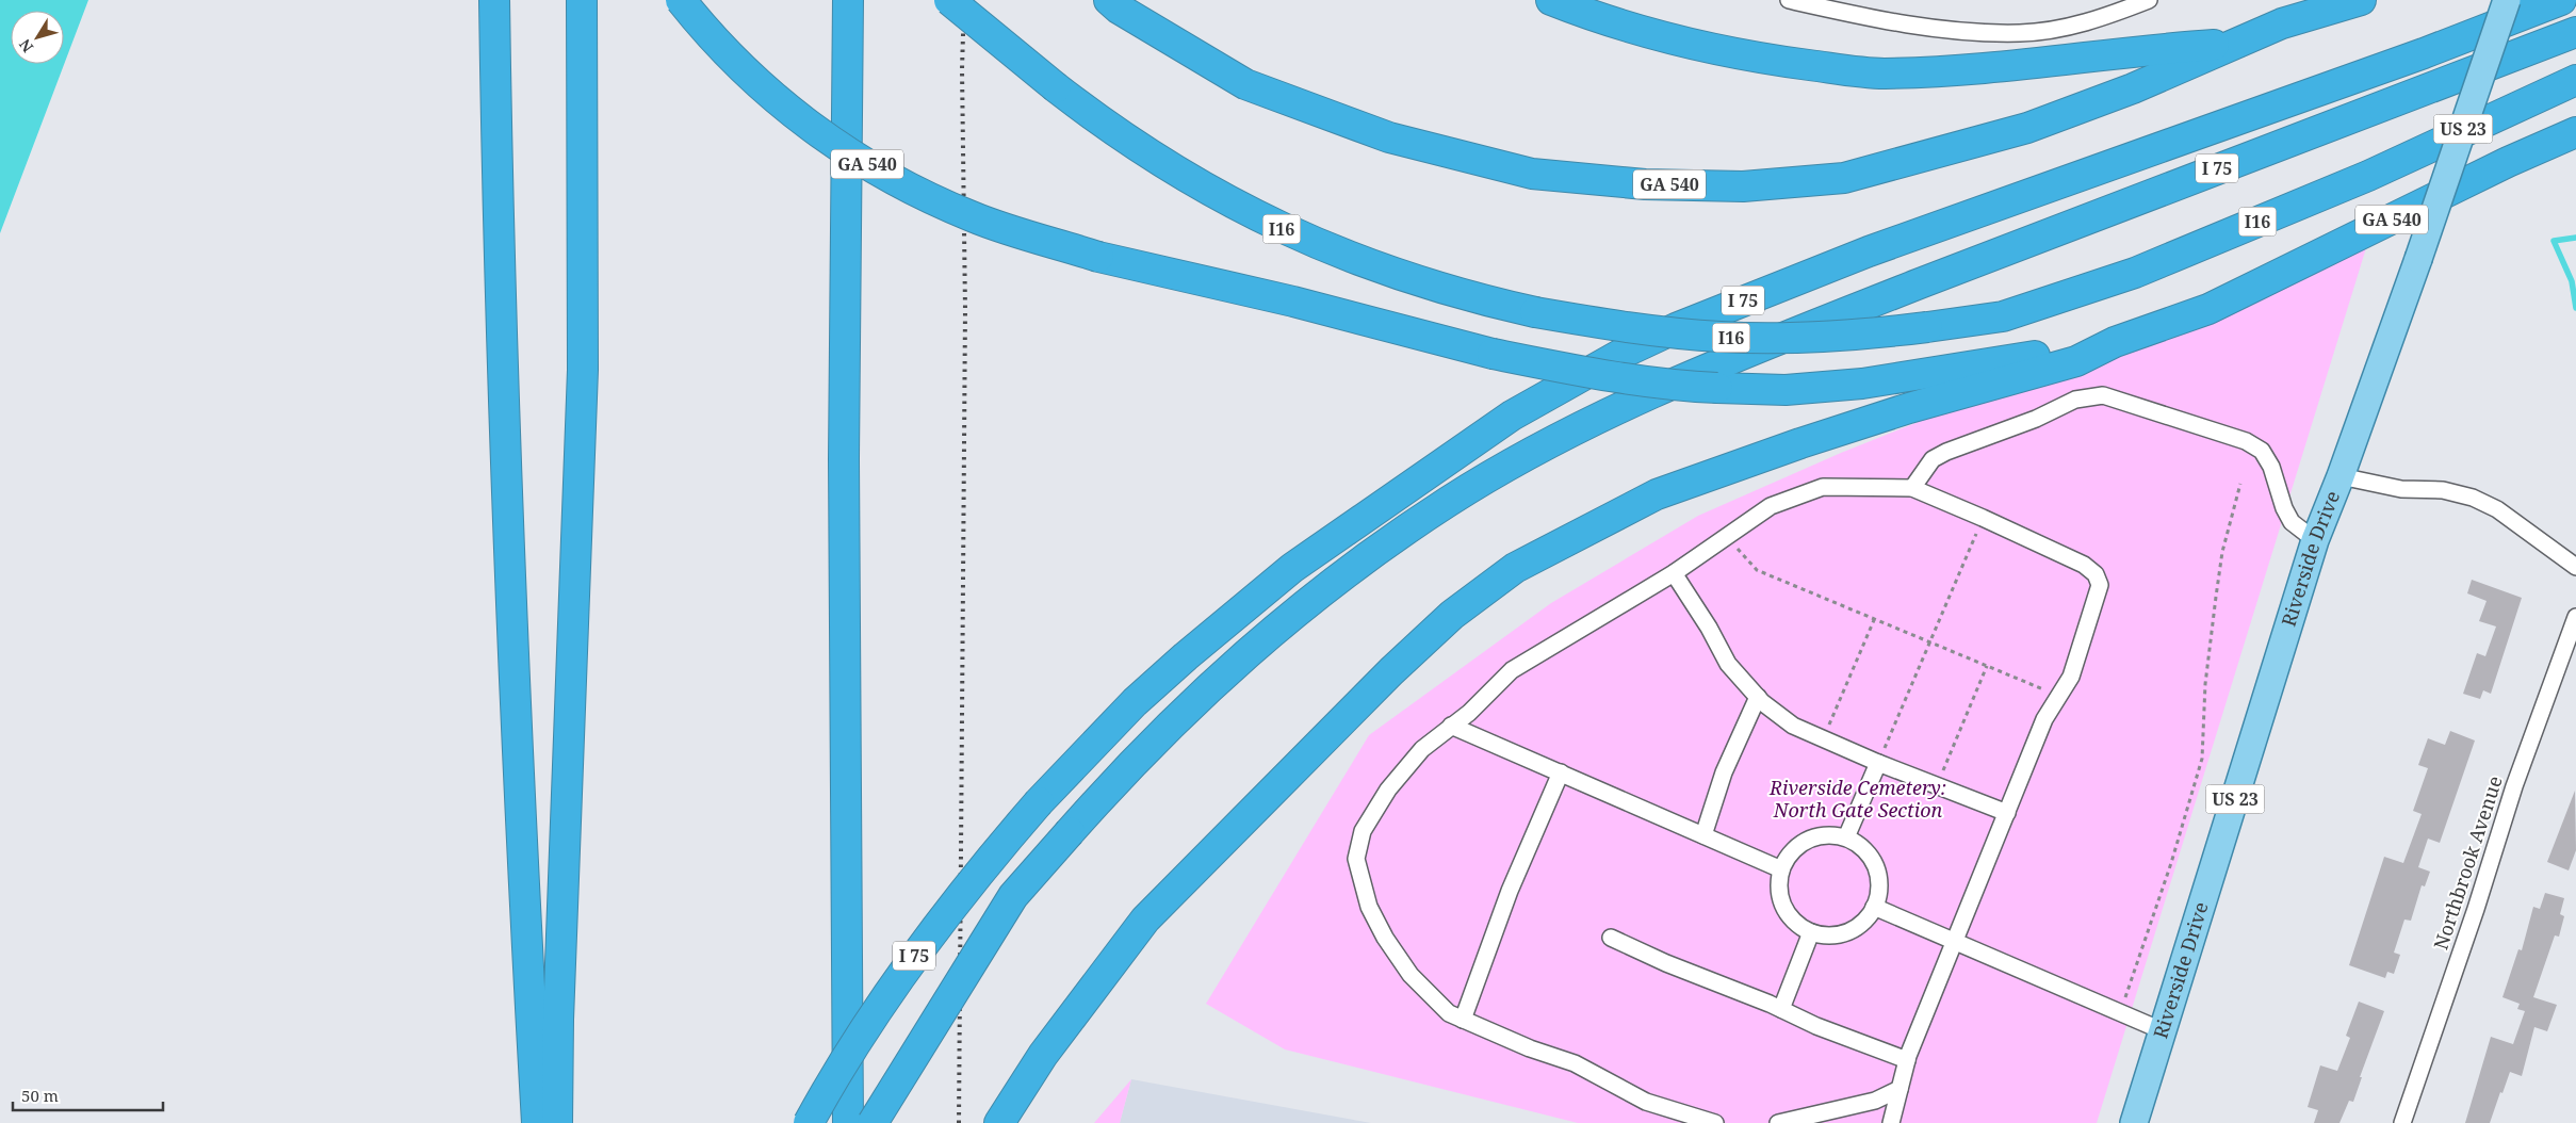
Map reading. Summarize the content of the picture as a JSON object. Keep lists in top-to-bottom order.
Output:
{
  "streets": {
    "highway": ["GA 540", "I 75", "I16"],
    "main road": ["US 23", "Riverside Drive"],
    "street": ["Northbrook Avenue"]
  },
  "parks": ["Riverside Cemetery: North Gate Section"],
  "scale_bar": "50 m",
  "north": "bottom left"
}
